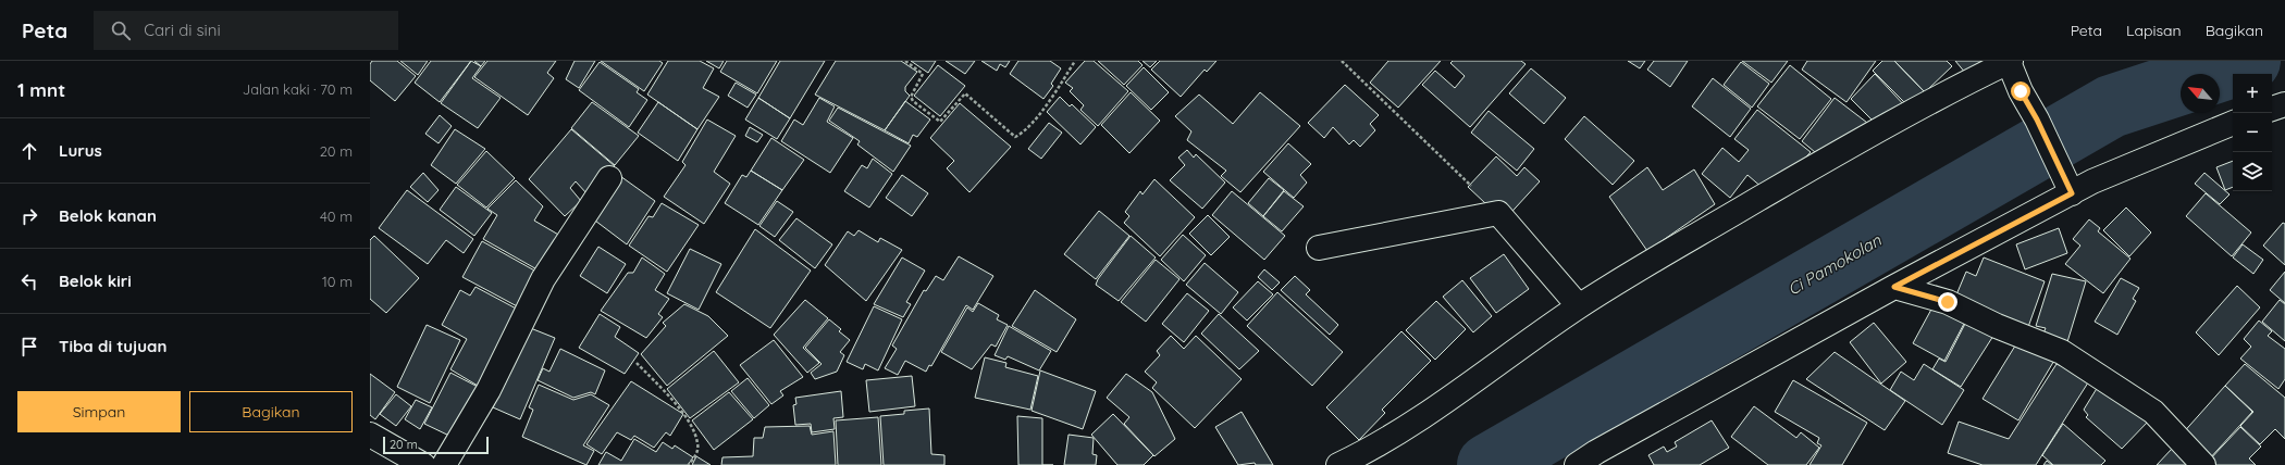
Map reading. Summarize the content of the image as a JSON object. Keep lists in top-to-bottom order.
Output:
{
  "water": ["Ci Pamokolan"],
  "scale_bar": "20 m",
  "north": "top left",
  "page": {
    "header": "Peta",
    "search": "Cari di sini",
    "nav": ["Peta", "Lapisan", "Bagikan"],
    "heading": ["1 mnt", "Jalan kaki · 70 m"],
    "map_buttons": ["+", "−"],
    "list": [
      ["Lurus", "20 m"],
      ["Belok kanan", "40 m"],
      ["Belok kiri", "10 m"],
      "Tiba di tujuan"
    ],
    "buttons": ["Simpan", "Bagikan"],
    "scale": "20 m"
  }
}
